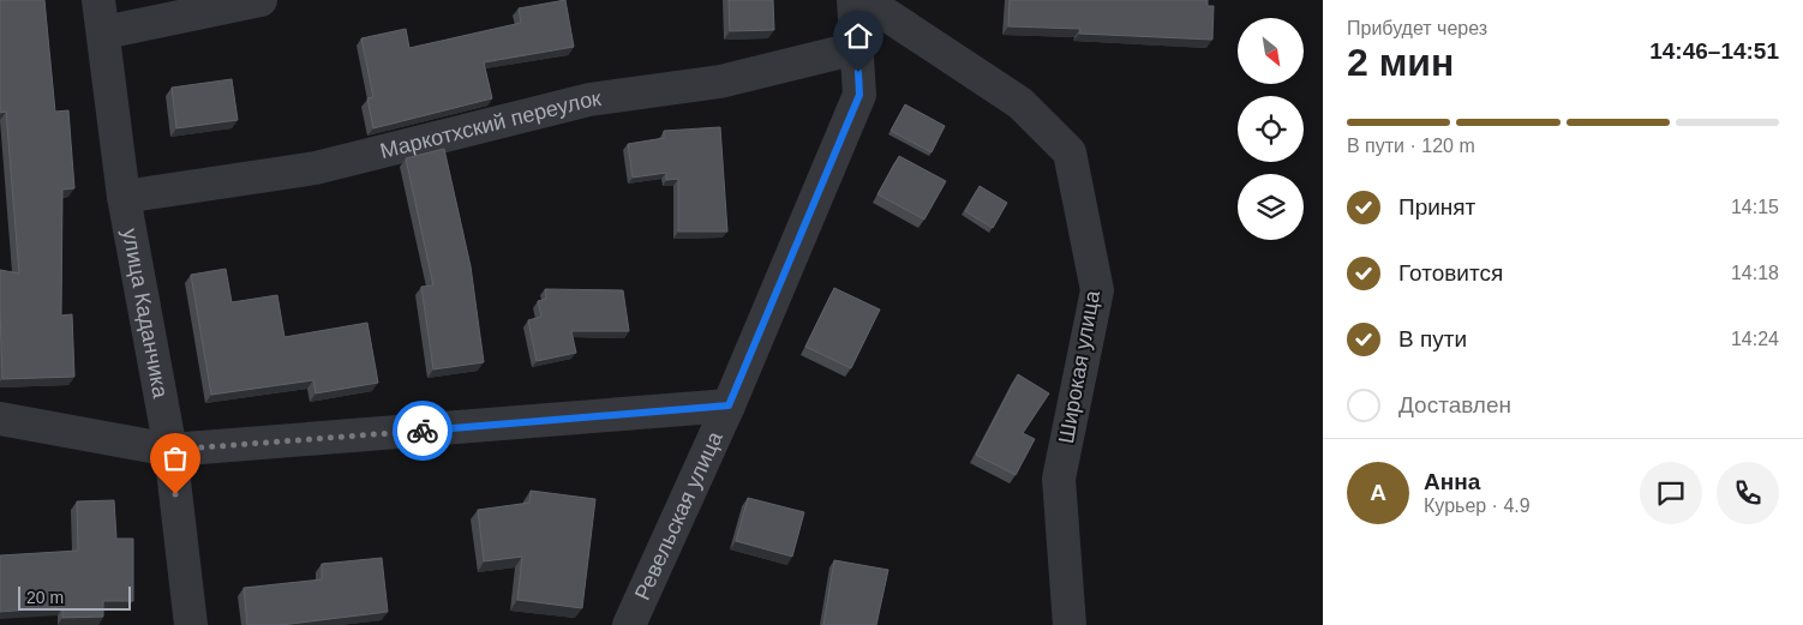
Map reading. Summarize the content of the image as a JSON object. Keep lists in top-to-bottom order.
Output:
{
  "streets": {
    "street": [
      "Маркотхский переулок",
      "улица Каданчика",
      "Широкая улица",
      "Ревельская улица"
    ]
  },
  "crossings": [
    ["Маркотхский переулок", "улица Каданчика"],
    ["Маркотхский переулок", "Ревельская улица"]
  ],
  "scale_bar": "20 m",
  "north": "bottom right",
  "page": {
    "heading": ["2 мин", "Прибудет через", "14:46–14:51"],
    "panel": ["Анна", "Курьер · 4.9"],
    "bar": "В пути · 120 m",
    "list": [
      ["Принят", "14:15"],
      ["Готовится", "14:18"],
      ["В пути", "14:24"],
      "Доставлен"
    ],
    "round": "А",
    "scale": "20 m"
  }
}
